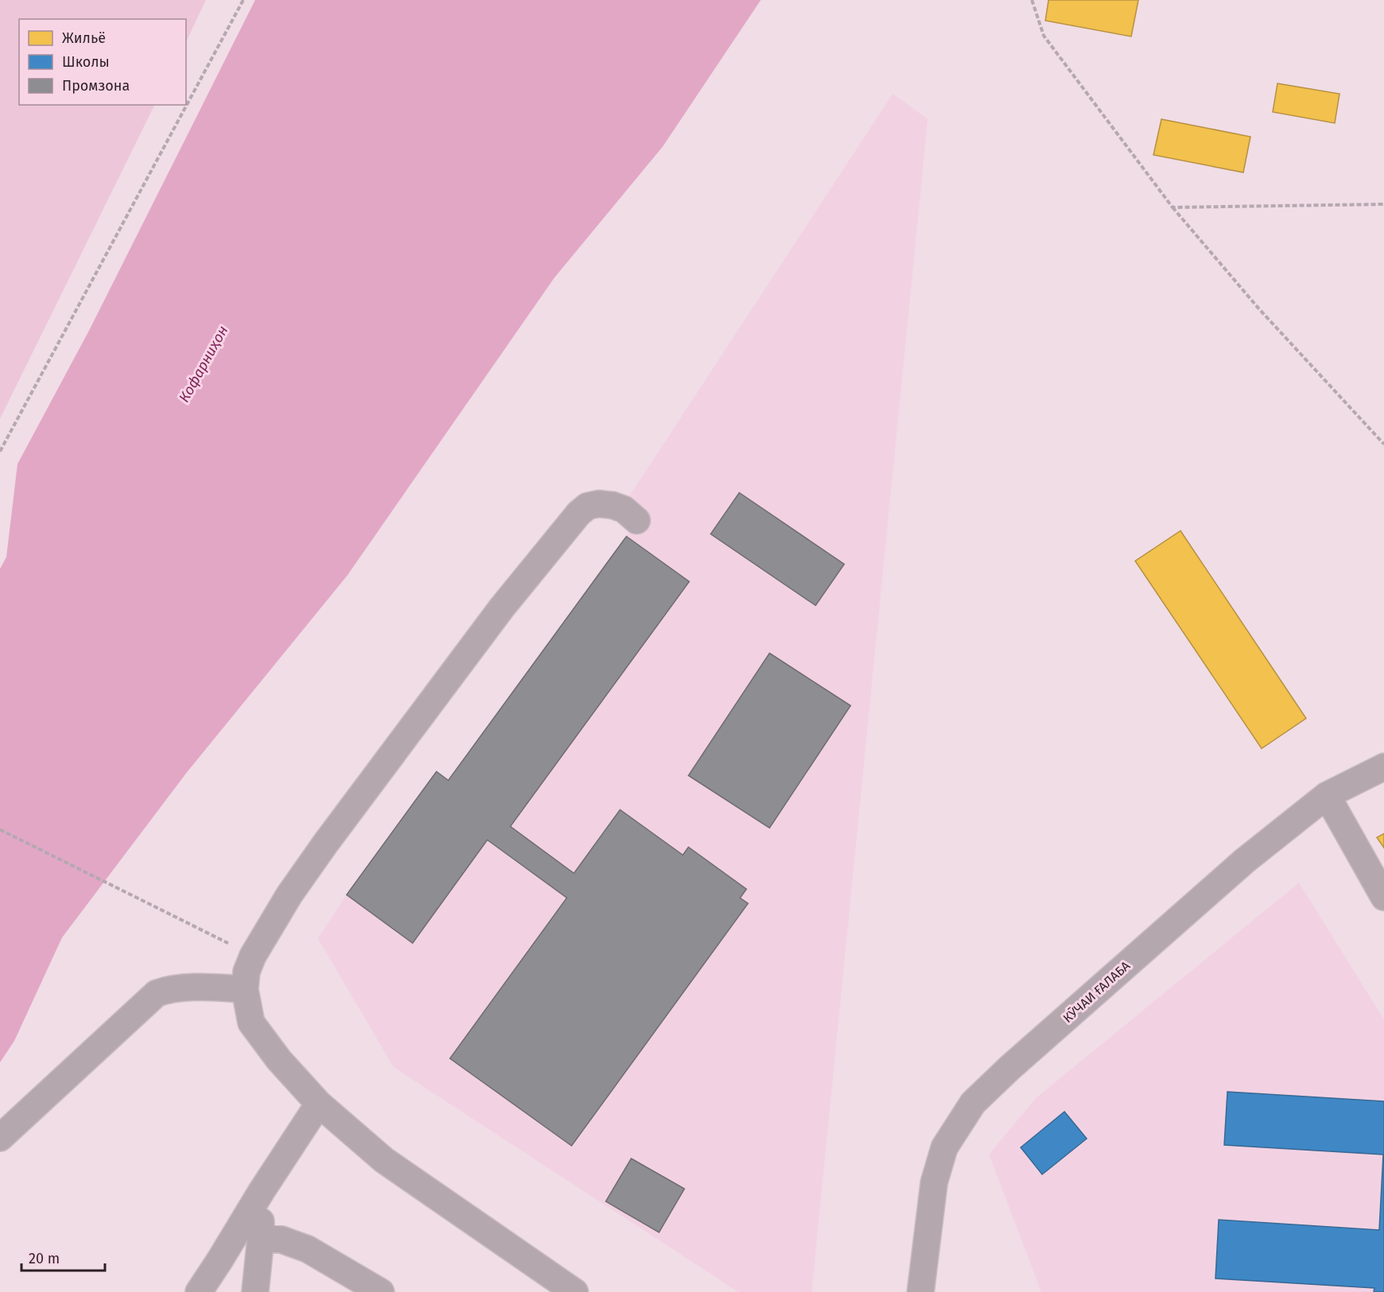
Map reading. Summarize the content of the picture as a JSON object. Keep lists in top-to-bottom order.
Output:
{
  "streets": {
    "street": ["КӮЧАИ ҒАЛАБА"]
  },
  "water": ["Кофарниҳон"],
  "legend": ["Жильё", "Школы", "Промзона"],
  "scale_bar": "20 m"
}
